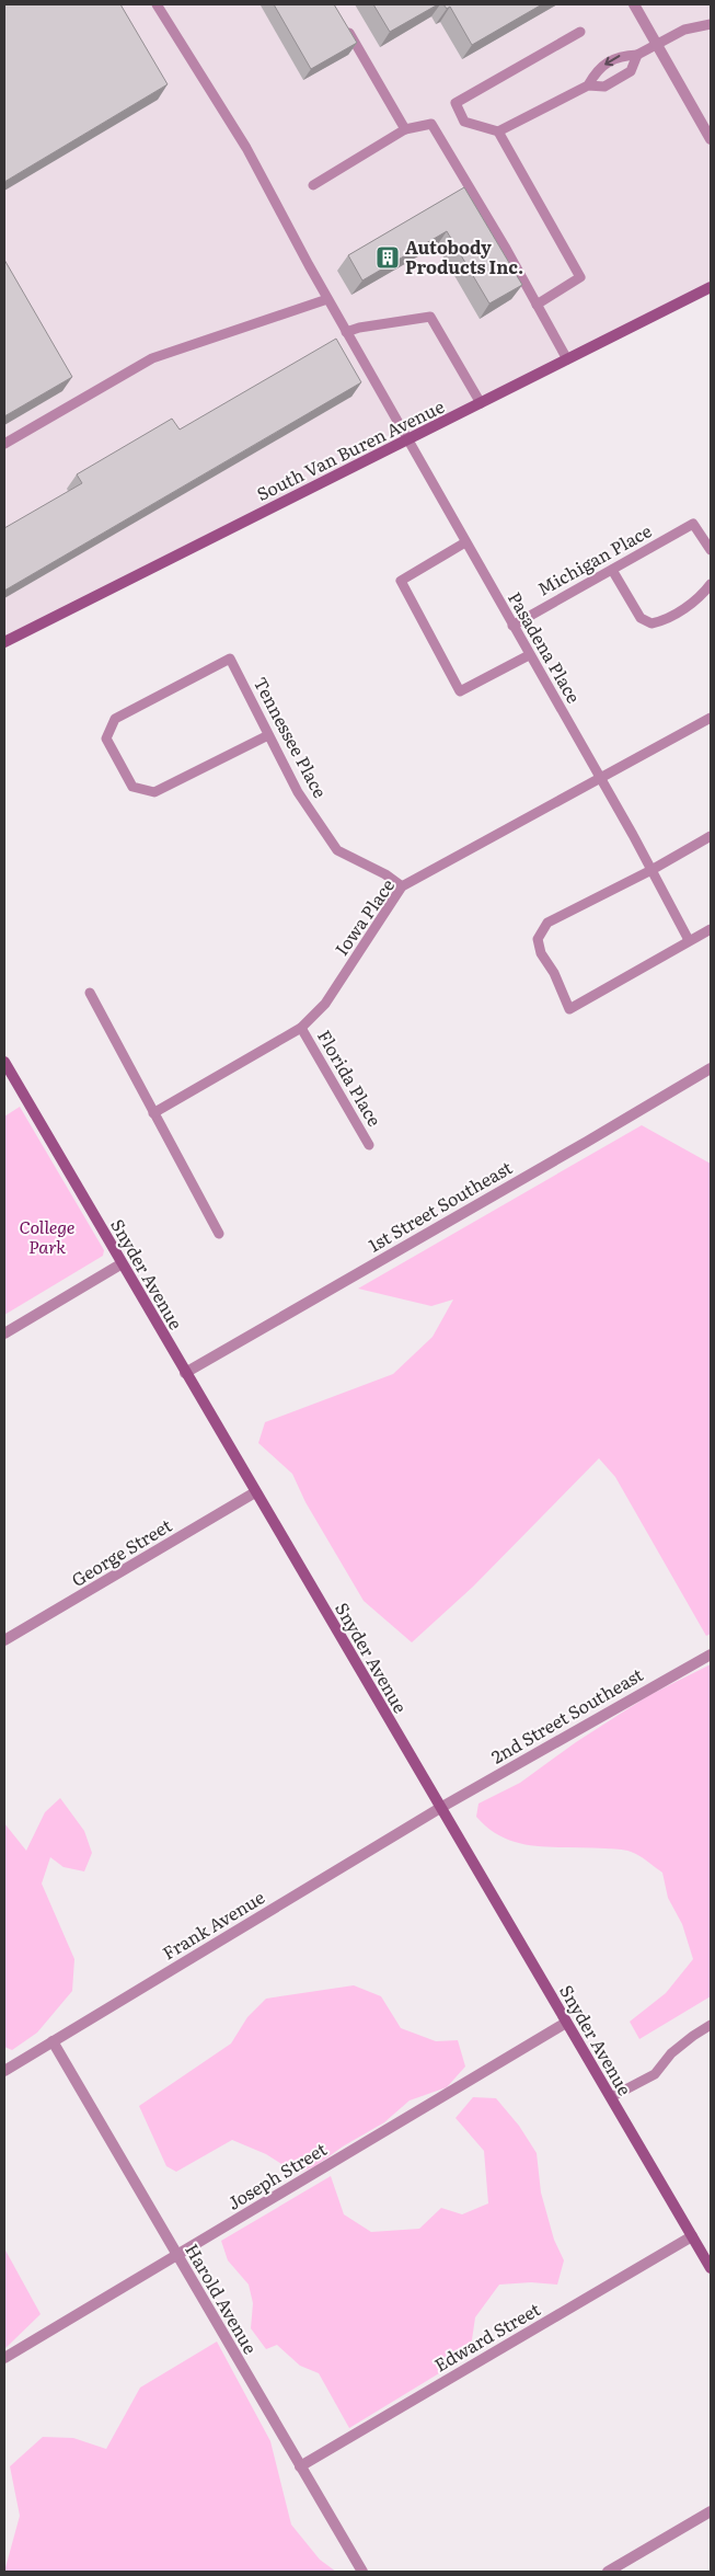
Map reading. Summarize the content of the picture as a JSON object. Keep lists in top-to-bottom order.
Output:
{
  "streets": {
    "main road": ["South Van Buren Avenue", "Snyder Avenue"],
    "street": [
      "1st Street Southeast",
      "George Street",
      "2nd Street Southeast",
      "Frank Avenue",
      "Joseph Street",
      "Harold Avenue",
      "Edward Street"
    ],
    "lane": [
      "Michigan Place",
      "Pasadena Place",
      "Tennessee Place",
      "Iowa Place",
      "Florida Place"
    ]
  },
  "crossings": [
    ["South Van Buren Avenue", "Pasadena Place"],
    ["Michigan Place", "Pasadena Place"],
    ["Pasadena Place", "Iowa Place"],
    ["Tennessee Place", "Iowa Place"],
    ["Iowa Place", "Florida Place"],
    ["1st Street Southeast", "Snyder Avenue"],
    ["Snyder Avenue", "George Street"],
    ["Snyder Avenue", "2nd Street Southeast"],
    ["Snyder Avenue", "Frank Avenue"],
    ["Snyder Avenue", "Joseph Street"],
    ["Snyder Avenue", "Edward Street"],
    ["2nd Street Southeast", "Frank Avenue"],
    ["Frank Avenue", "Harold Avenue"],
    ["Joseph Street", "Harold Avenue"],
    ["Harold Avenue", "Edward Street"]
  ],
  "parks": ["College Park"],
  "places": {
    "building": ["Autobody Products Inc."]
  }
}
